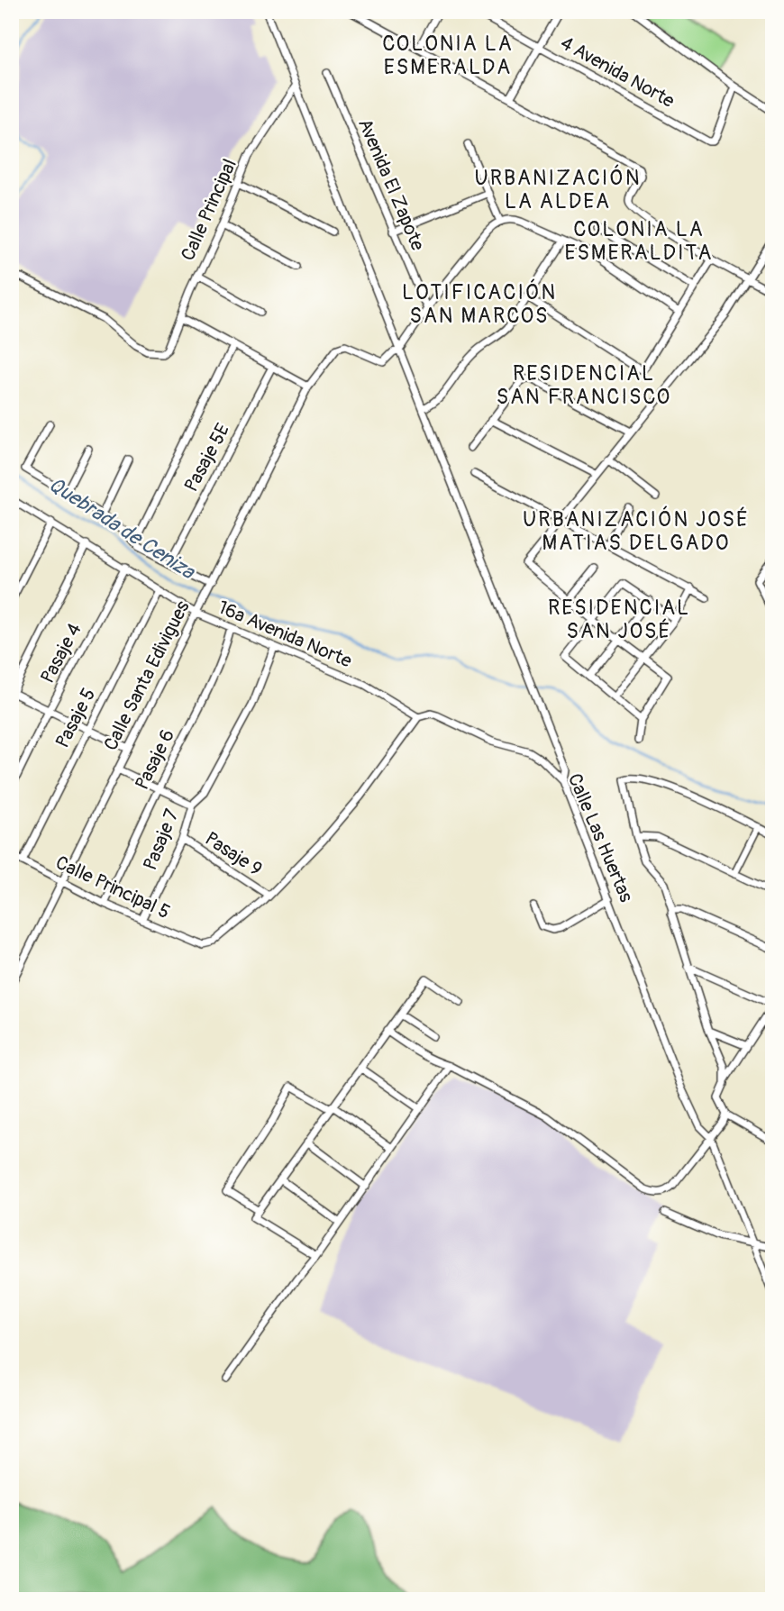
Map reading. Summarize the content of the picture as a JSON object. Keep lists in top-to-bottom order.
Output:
{
  "streets": {
    "street": [
      "4 Avenida Norte",
      "Avenida El Zapote",
      "Calle Principal",
      "Pasaje 5E",
      "16a Avenida Norte",
      "Pasaje 4",
      "Calle Santa Edivigues",
      "Pasaje 5",
      "Pasaje 6",
      "Calle Las Huertas",
      "Pasaje 7",
      "Pasaje 9",
      "Calle Principal 5"
    ]
  },
  "crossings": [
    ["16a Avenida Norte", "Pasaje 4"],
    ["16a Avenida Norte", "Calle Santa Edivigues"],
    ["16a Avenida Norte", "Pasaje 5"],
    ["16a Avenida Norte", "Pasaje 6"],
    ["16a Avenida Norte", "Calle Las Huertas"],
    ["Calle Santa Edivigues", "Calle Principal 5"],
    ["Pasaje 5", "Calle Principal 5"],
    ["Pasaje 6", "Calle Principal 5"],
    ["Pasaje 7", "Pasaje 9"],
    ["Pasaje 7", "Calle Principal 5"],
    ["Pasaje 9", "Calle Principal 5"]
  ],
  "districts": [
    "COLONIA LA ESMERALDA",
    "URBANIZACIÓN LA ALDEA",
    "COLONIA LA ESMERALDITA",
    "LOTIFICACIÓN SAN MARCOS",
    "RESIDENCIAL SAN FRANCISCO",
    "URBANIZACIÓN JOSÉ MATIAS DELGADO",
    "RESIDENCIAL SAN JOSÉ"
  ],
  "water": ["Quebrada de Ceniza"]
}
